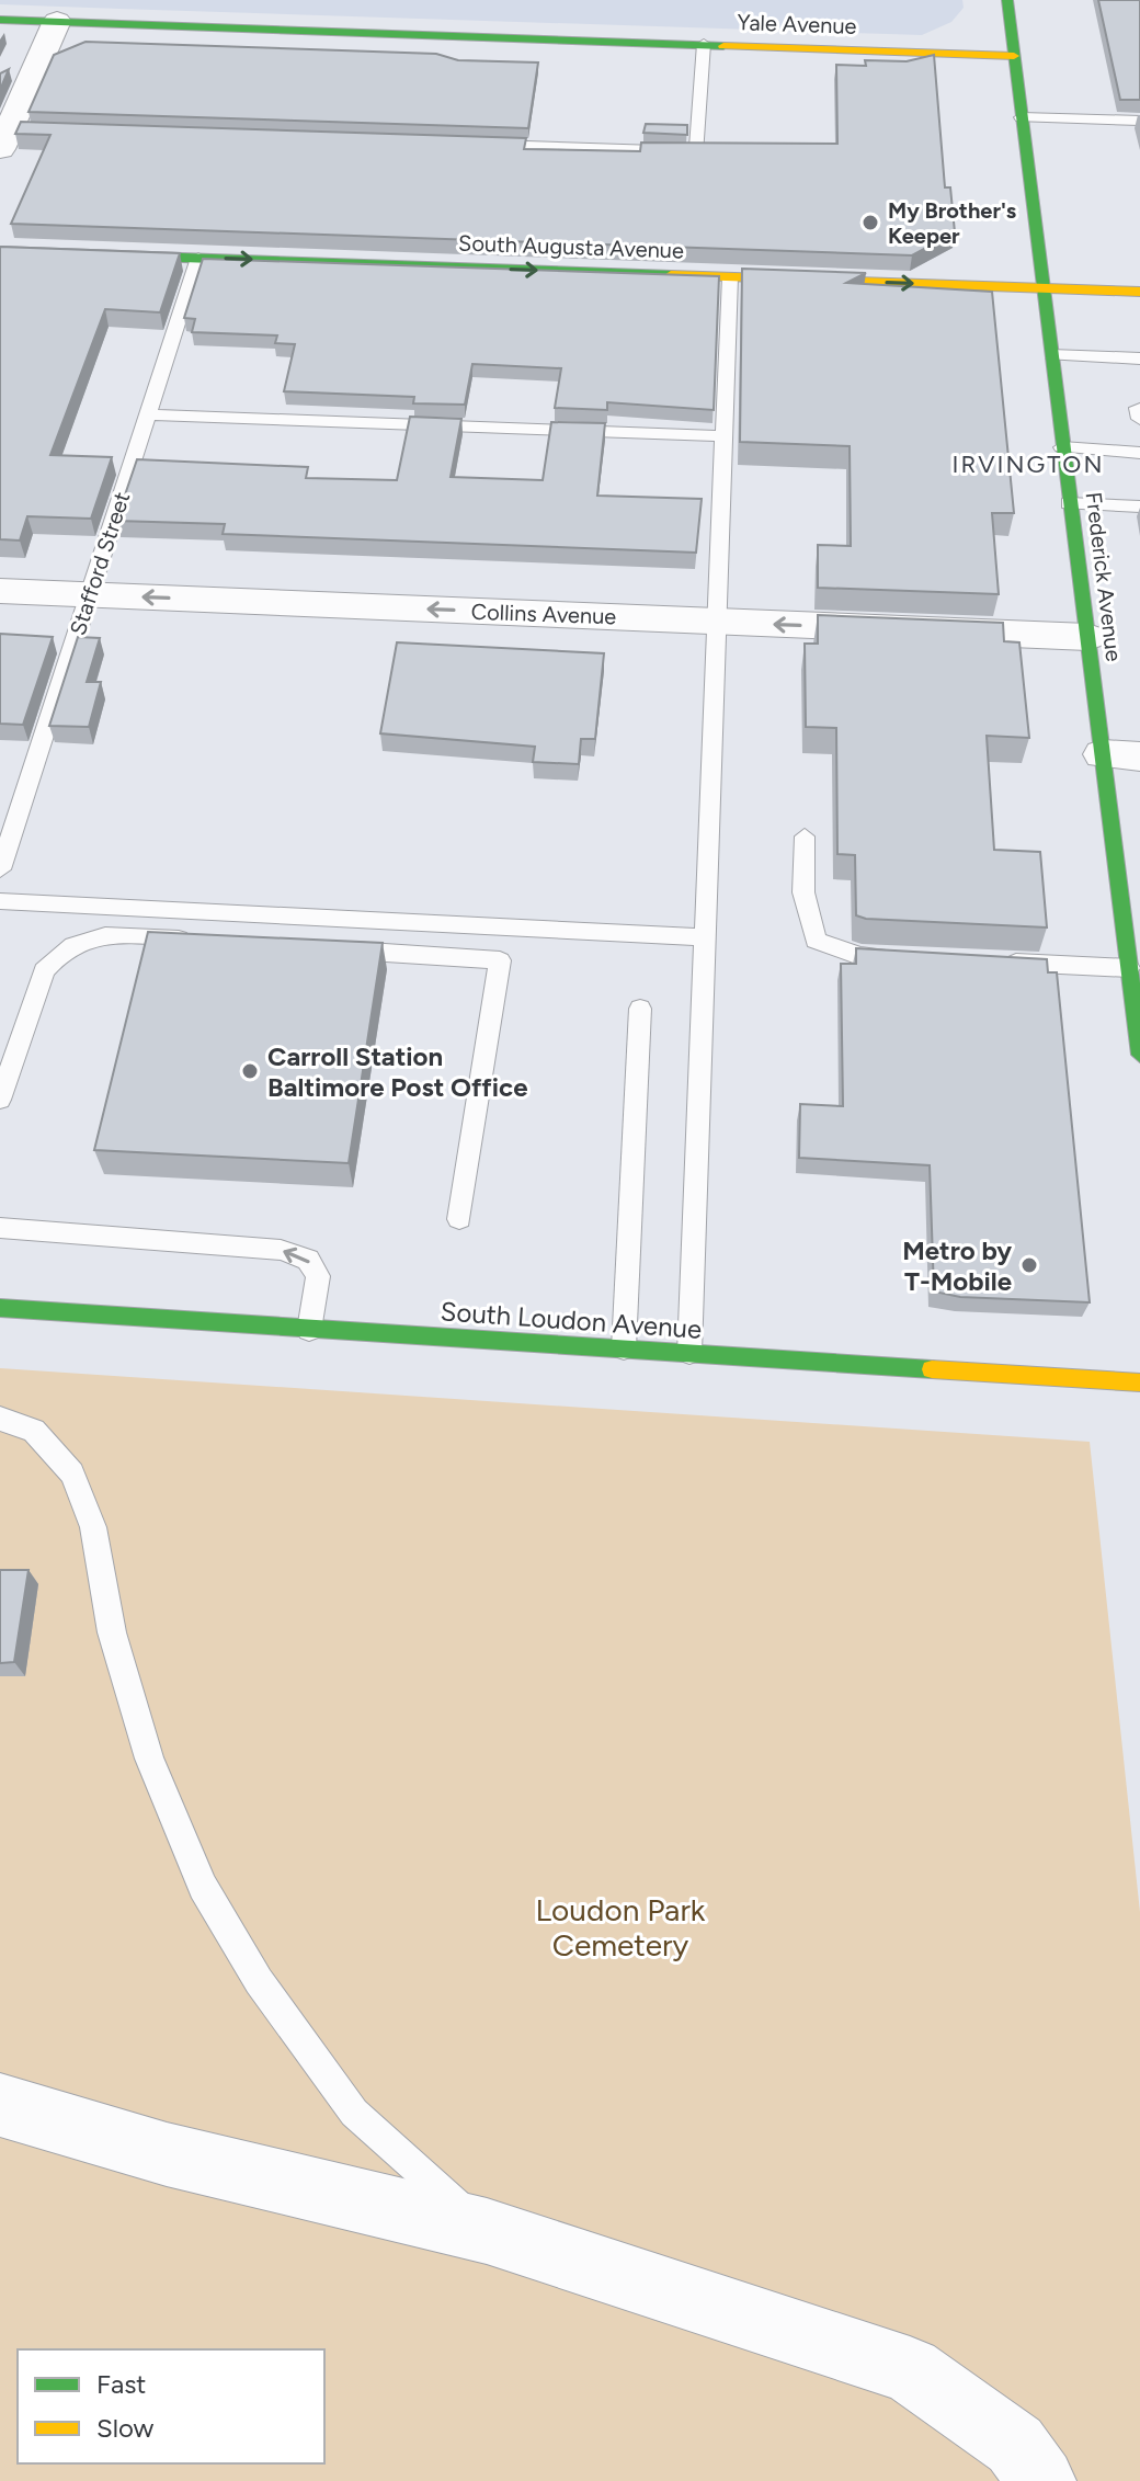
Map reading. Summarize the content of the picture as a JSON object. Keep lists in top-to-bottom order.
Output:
{
  "streets": {
    "street": [
      "Yale Avenue",
      "South Augusta Avenue",
      "Frederick Avenue",
      "Collins Avenue",
      "South Loudon Avenue"
    ],
    "lane": ["Stafford Street"]
  },
  "crossings": [
    ["Yale Avenue", "Frederick Avenue"],
    ["South Augusta Avenue", "Stafford Street"],
    ["South Augusta Avenue", "Frederick Avenue"],
    ["Stafford Street", "Collins Avenue"],
    ["Frederick Avenue", "Collins Avenue"]
  ],
  "one_way": ["South Augusta Avenue", "Collins Avenue"],
  "districts": ["IRVINGTON"],
  "parks": ["Loudon Park Cemetery"],
  "places": ["My Brother's Keeper", "Carroll Station Baltimore Post Office", "Metro by T-Mobile"],
  "legend": ["Fast", "Slow"]
}
